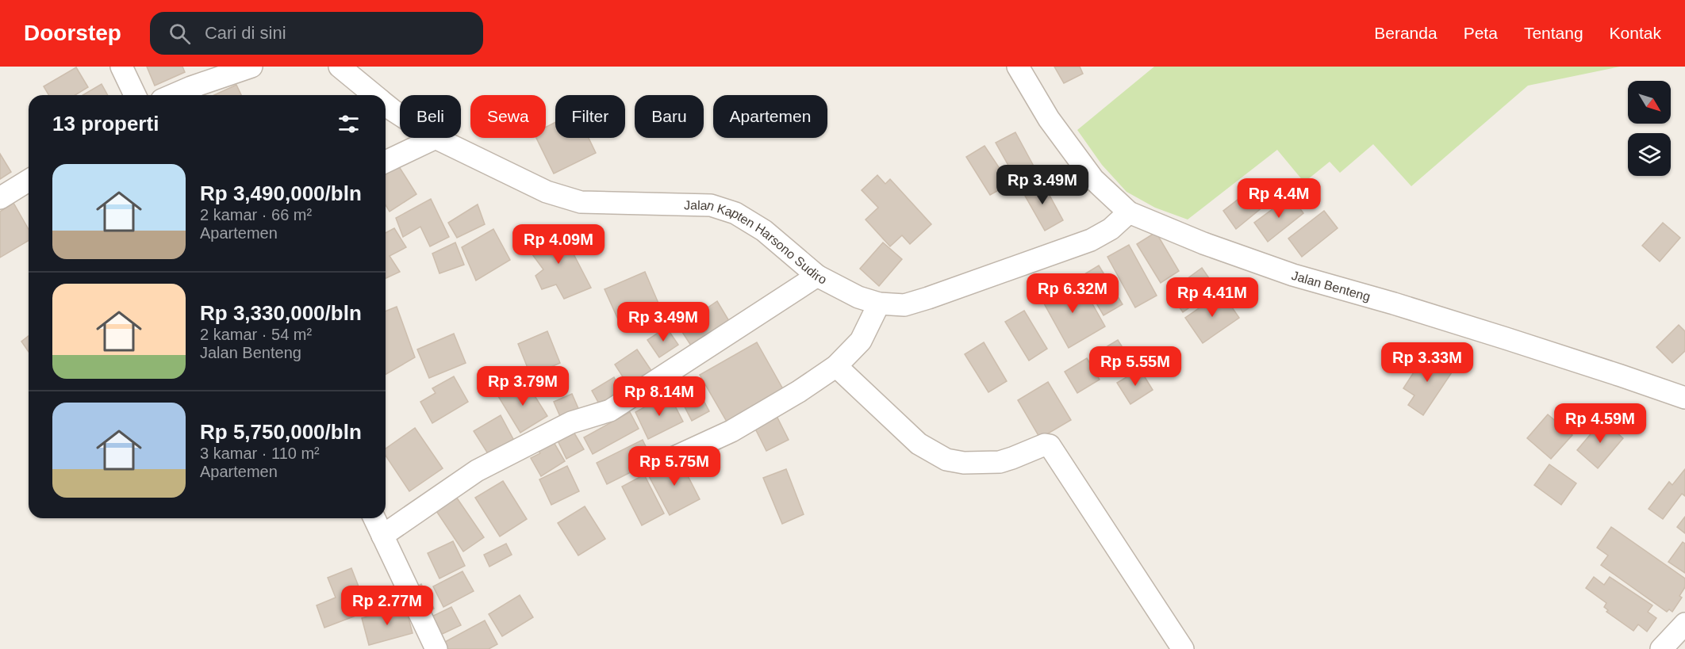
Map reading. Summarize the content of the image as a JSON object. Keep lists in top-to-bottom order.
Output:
{
  "streets": {
    "street": ["Jalan Kapten Harsono Sudiro", "Jalan Benteng"]
  },
  "crossings": [
    ["Jalan Kapten Harsono Sudiro", "Jalan Benteng"]
  ],
  "north": "bottom right",
  "page": {
    "header": "Doorstep",
    "search": "Cari di sini",
    "nav": [
      "Beranda",
      "Peta",
      "Tentang",
      "Kontak"
    ],
    "chip": [
      "Beli",
      "Sewa",
      "Filter",
      "Baru",
      "Apartemen"
    ],
    "heading": "13 properti",
    "list": [
      {
        "name": "Rp 3,490,000/bln",
        "note": "2 kamar · 66 m² · Apartemen"
      },
      {
        "name": "Rp 3,330,000/bln",
        "note": "2 kamar · 54 m² · Jalan Benteng"
      },
      {
        "name": "Rp 5,750,000/bln",
        "note": "3 kamar · 110 m² · Apartemen"
      }
    ],
    "price": [
      "Rp 3.49M",
      "Rp 4.4M",
      "Rp 4.09M",
      "Rp 6.32M",
      "Rp 4.41M",
      "Rp 3.49M",
      "Rp 3.33M",
      "Rp 5.55M",
      "Rp 3.79M",
      "Rp 8.14M",
      "Rp 4.59M",
      "Rp 5.75M",
      "Rp 2.77M"
    ]
  }
}
